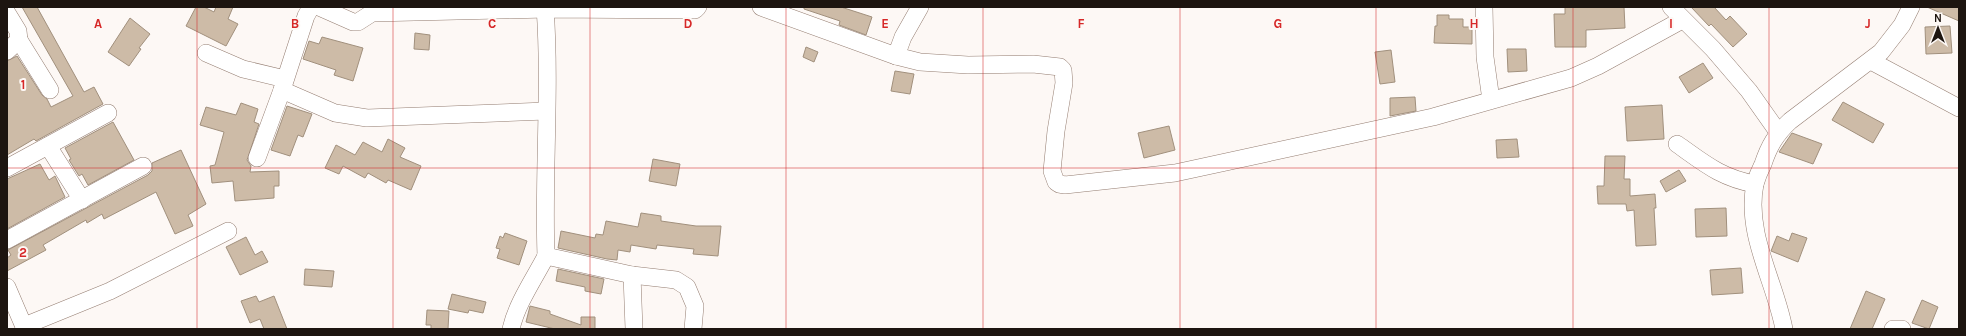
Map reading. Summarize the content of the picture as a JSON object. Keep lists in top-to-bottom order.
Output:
{
  "north": "top",
  "grid": {
    "columns": [
      "A",
      "B",
      "C",
      "D",
      "E",
      "F",
      "G",
      "H",
      "I",
      "J"
    ],
    "rows": ["1", "2"]
  }
}
